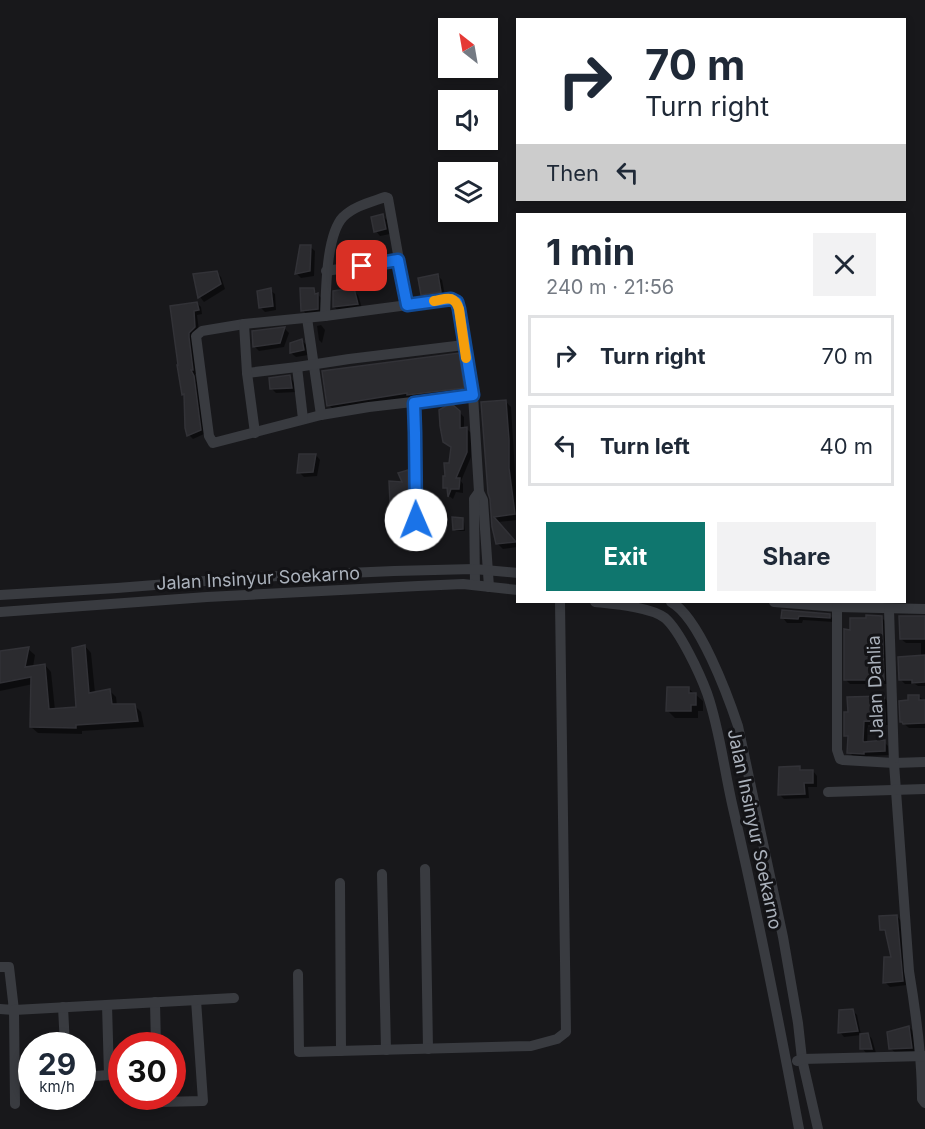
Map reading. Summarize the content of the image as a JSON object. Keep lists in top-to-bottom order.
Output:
{
  "streets": {
    "street": ["Jalan Insinyur Soekarno", "Jalan Dahlia"]
  },
  "north": "top left",
  "page": {
    "turn": ["70 m", "Turn right"],
    "then": "Then",
    "heading": ["1 min", "240 m · 21:56"],
    "list": [
      {
        "name": "Turn right",
        "value": "70 m"
      },
      {
        "name": "Turn left",
        "value": "40 m"
      }
    ],
    "buttons": ["Exit", "Share"],
    "speed": "29 km/h",
    "limit": "30"
  }
}
